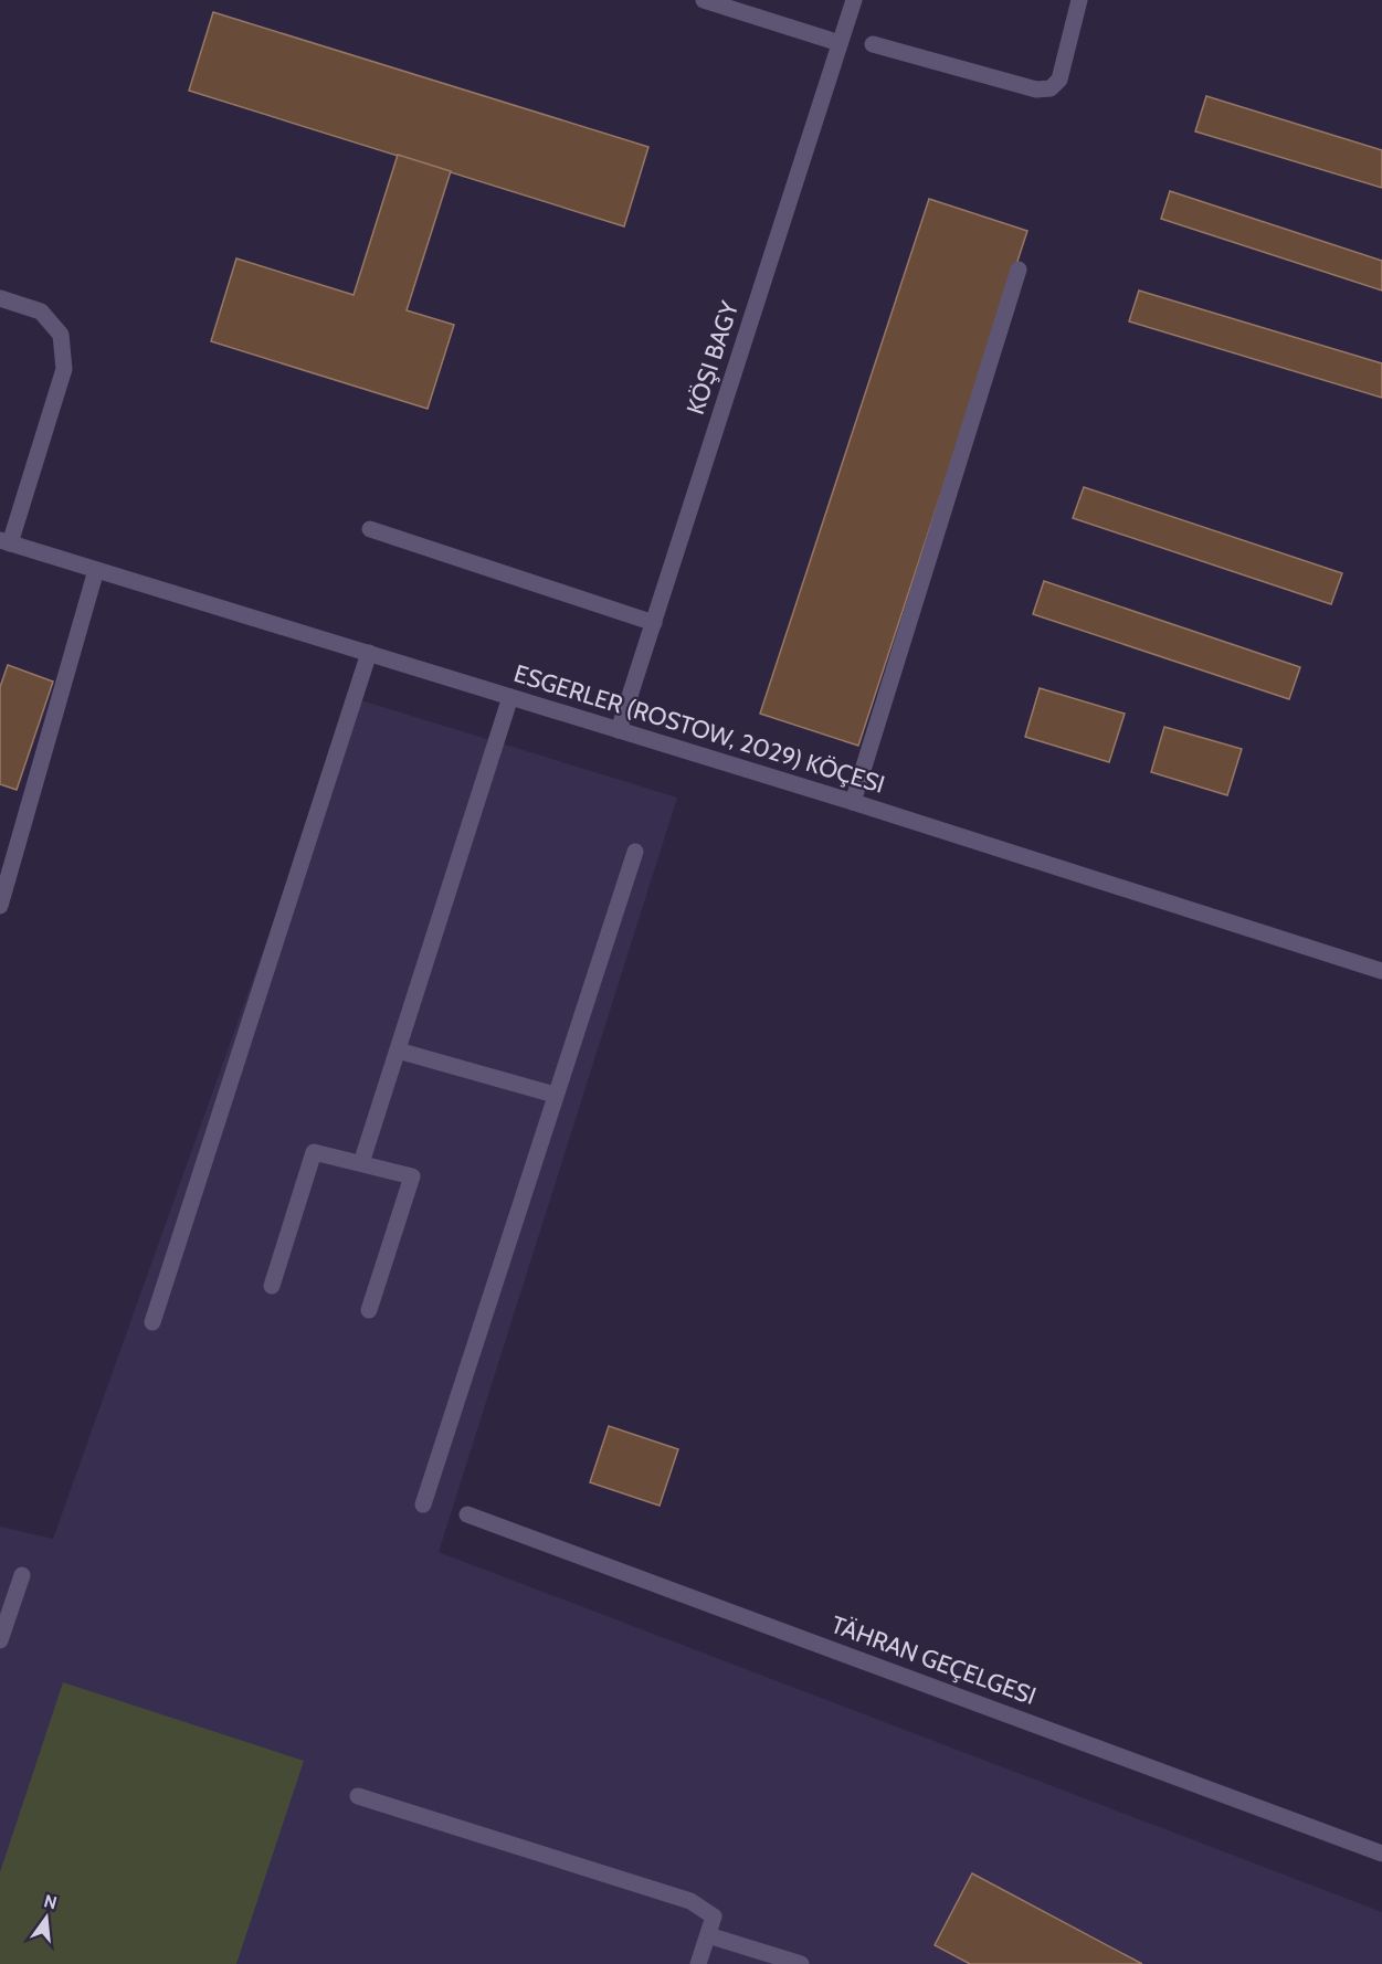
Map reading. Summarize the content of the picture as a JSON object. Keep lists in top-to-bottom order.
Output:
{
  "streets": {
    "street": ["KÖŞI BAGY", "ESGERLER (ROSTOW, 2029) KÖÇESI", "TÄHRAN GEÇELGESI"]
  },
  "crossings": [
    ["KÖŞI BAGY", "ESGERLER (ROSTOW, 2029) KÖÇESI"]
  ],
  "north": "top"
}
